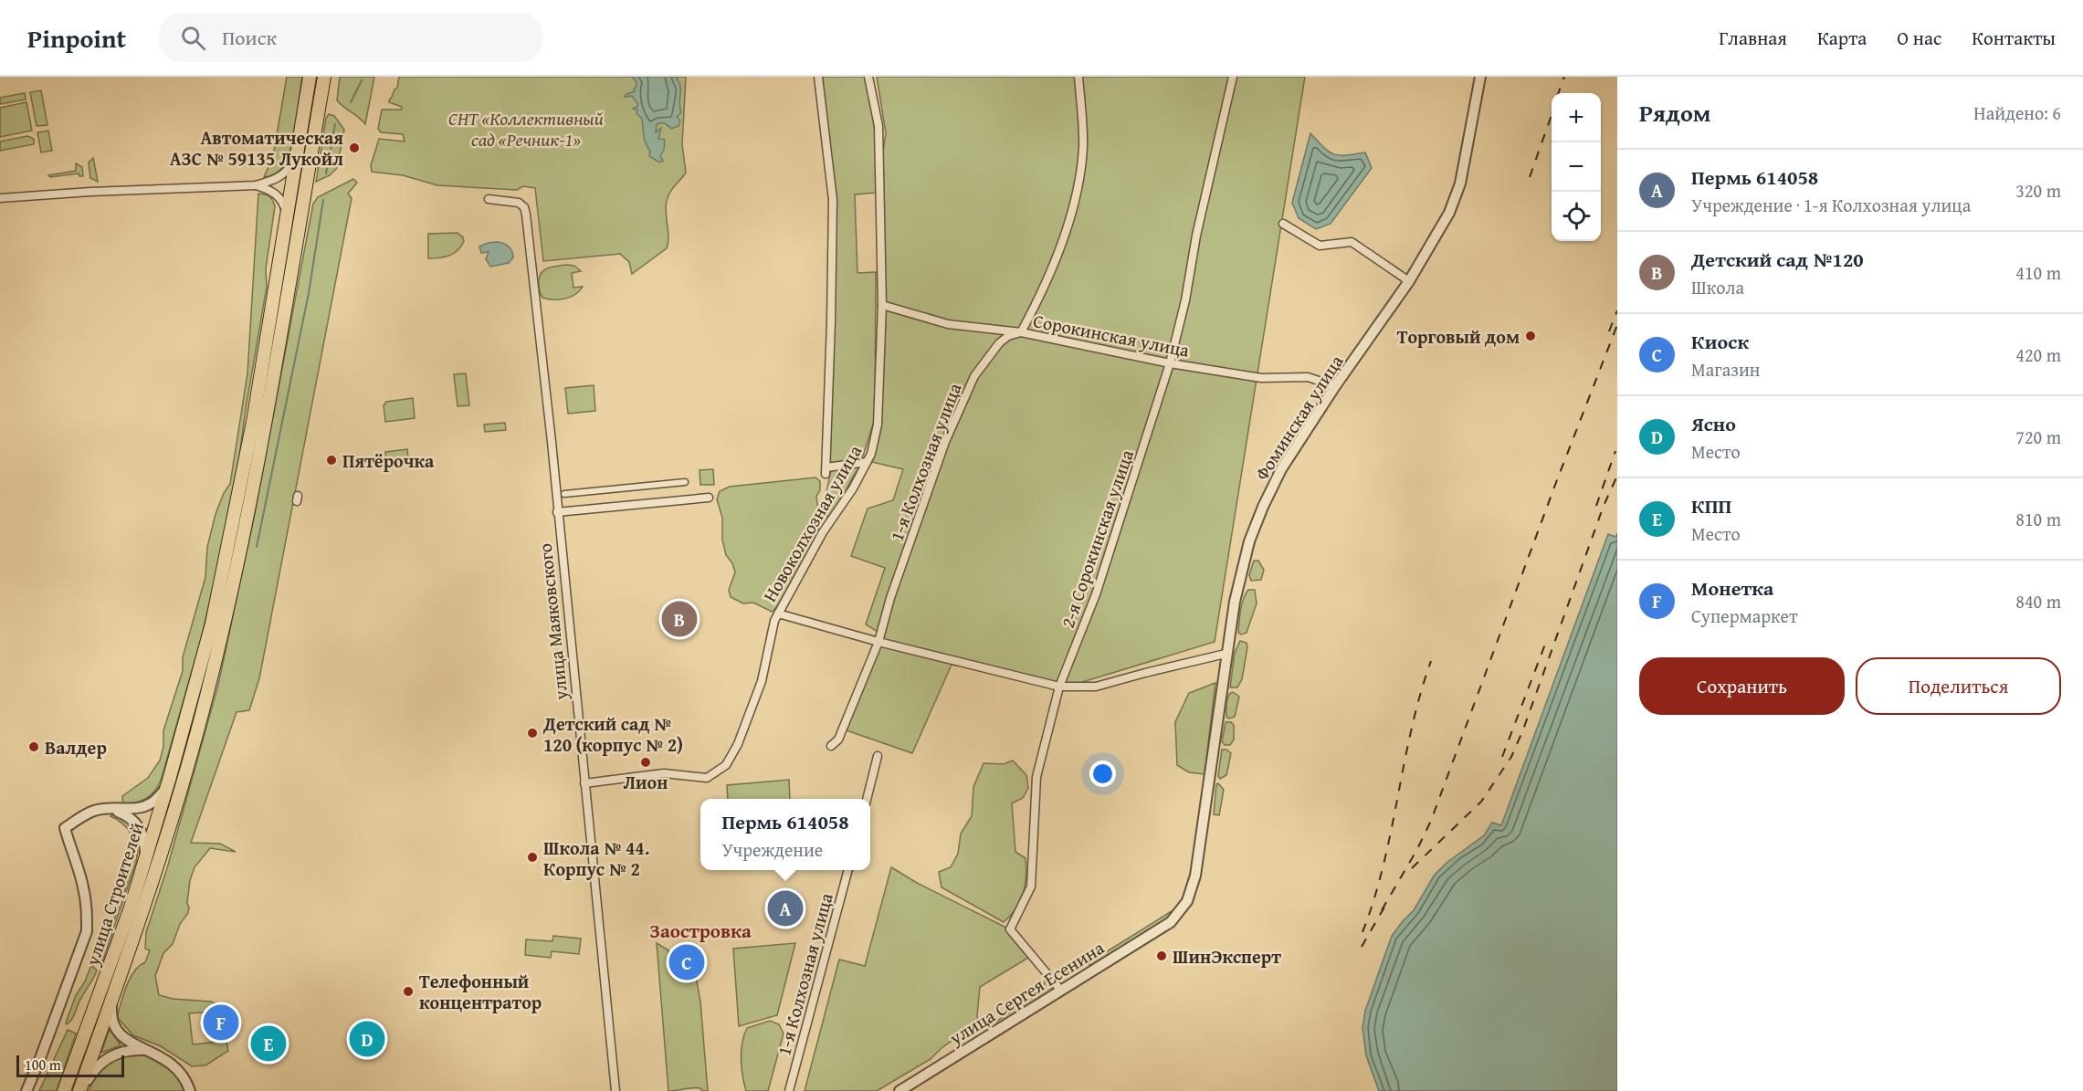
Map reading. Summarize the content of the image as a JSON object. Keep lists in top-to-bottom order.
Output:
{
  "streets": {
    "main road": ["улица Строителей"],
    "street": [
      "Сорокинская улица",
      "Фоминская улица",
      "1-я Колхозная улица",
      "Новоколхозная улица",
      "2-я Сорокинская улица",
      "улица Маяковского",
      "улица Сергея Есенина"
    ]
  },
  "crossings": [
    ["Сорокинская улица", "Фоминская улица"],
    ["Сорокинская улица", "1-я Колхозная улица"],
    ["Сорокинская улица", "Новоколхозная улица"],
    ["Сорокинская улица", "2-я Сорокинская улица"],
    ["Фоминская улица", "улица Сергея Есенина"],
    ["Новоколхозная улица", "улица Маяковского"],
    ["2-я Сорокинская улица", "улица Сергея Есенина"]
  ],
  "districts": ["Заостровка"],
  "parks": ["СНТ «Коллективный сад «Речник-1»"],
  "places": [
    "Автоматическая АЗС № 59135 Лукойл",
    "Торговый дом",
    "Пятёрочка",
    "Детский сад № 120 (корпус № 2)",
    "Валдер",
    "Лион",
    "Школа № 44. Корпус № 2",
    "ШинЭксперт",
    "Телефонный концентратор"
  ],
  "scale_bar": "100 m",
  "page": {
    "header": "Pinpoint",
    "search": "Поиск",
    "nav": [
      "Главная",
      "Карта",
      "О нас",
      "Контакты"
    ],
    "heading": ["Рядом", "Найдено: 6"],
    "map_buttons": ["+", "−"],
    "list": [
      {
        "mark": "A",
        "name": "Пермь 614058",
        "note": "Учреждение · 1-я Колхозная улица",
        "value": "320 m"
      },
      {
        "mark": "B",
        "name": "Детский сад №120",
        "note": "Школа",
        "value": "410 m"
      },
      {
        "mark": "C",
        "name": "Киоск",
        "note": "Магазин",
        "value": "420 m"
      },
      {
        "mark": "D",
        "name": "Ясно",
        "note": "Место",
        "value": "720 m"
      },
      {
        "mark": "E",
        "name": "КПП",
        "note": "Место",
        "value": "810 m"
      },
      {
        "mark": "F",
        "name": "Монетка",
        "note": "Супермаркет",
        "value": "840 m"
      }
    ],
    "pins": [
      "B",
      "A",
      "C",
      "F",
      "D",
      "E"
    ],
    "buttons": ["Сохранить", "Поделиться"],
    "popup": ["Пермь 614058", "Учреждение"],
    "scale": "100 m"
  }
}
